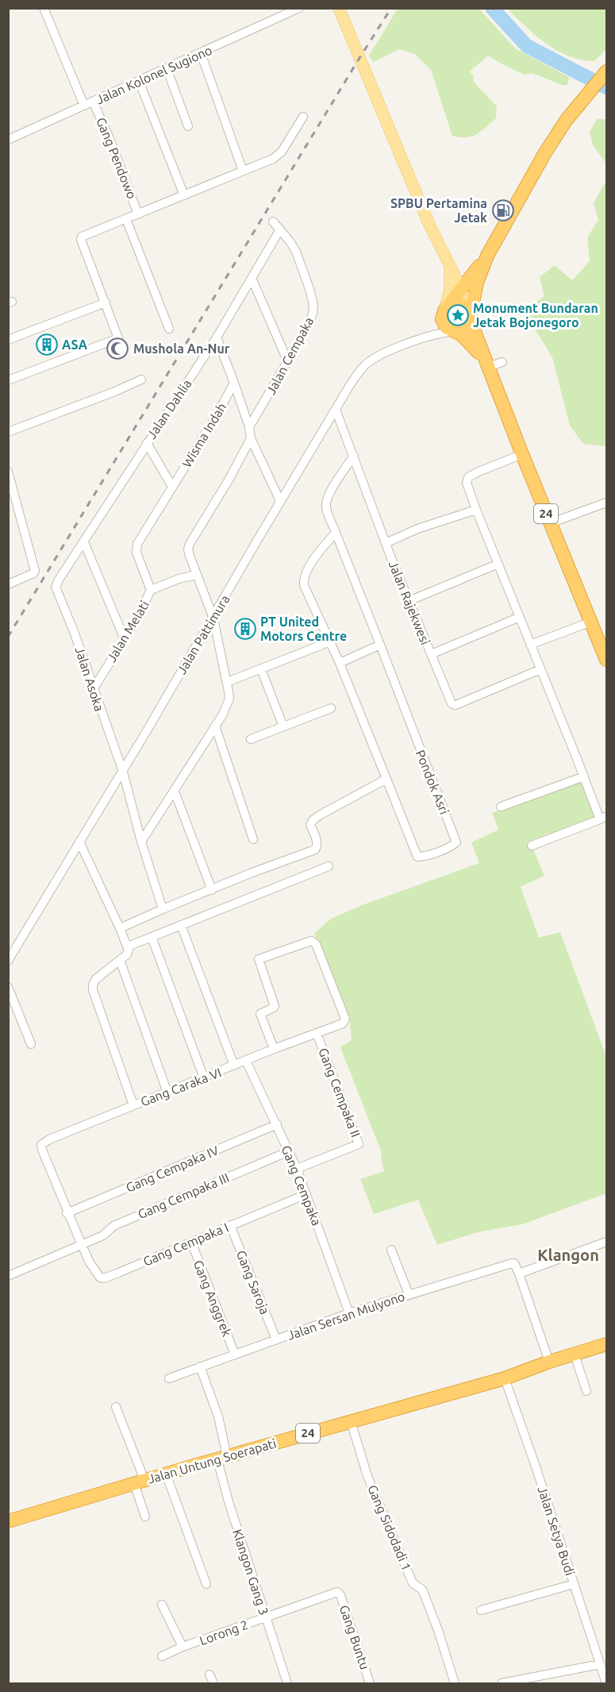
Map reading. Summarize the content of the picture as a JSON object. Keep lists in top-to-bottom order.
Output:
{
  "streets": {
    "highway": ["24", "Jalan Untung Soerapati"],
    "street": [
      "Jalan Kolonel Sugiono",
      "Gang Pendowo",
      "Jalan Cempaka",
      "Jalan Dahlia",
      "Wisma Indah",
      "Jalan Rajekwesi",
      "Jalan Melati",
      "Jalan Pattimura",
      "Jalan Asoka",
      "Pondok Asri",
      "Gang Caraka VI",
      "Gang Cempaka II",
      "Gang Cempaka IV",
      "Gang Cempaka",
      "Gang Cempaka III",
      "Gang Cempaka I",
      "Gang Saroja",
      "Gang Anggrek",
      "Jalan Sersan Mulyono",
      "Gang Sidodadi 1",
      "Jalan Setya Budi",
      "Klangon Gang 3",
      "Lorong 2",
      "Gang Buntu"
    ]
  },
  "crossings": [
    ["Jalan Kolonel Sugiono", "Gang Pendowo"],
    ["Jalan Cempaka", "Jalan Dahlia"],
    ["Jalan Cempaka", "Wisma Indah"],
    ["Jalan Dahlia", "Wisma Indah"],
    ["Jalan Dahlia", "Jalan Asoka"],
    ["Wisma Indah", "Jalan Melati"],
    ["24", "Jalan Pattimura"],
    ["Jalan Rajekwesi", "Jalan Pattimura"],
    ["Jalan Melati", "Jalan Asoka"],
    ["Jalan Pattimura", "Jalan Asoka"],
    ["Gang Caraka VI", "Gang Cempaka II"],
    ["Gang Caraka VI", "Gang Cempaka IV"],
    ["Gang Caraka VI", "Gang Cempaka"],
    ["Gang Caraka VI", "Gang Cempaka III"],
    ["Gang Caraka VI", "Gang Cempaka I"],
    ["Gang Cempaka II", "Gang Cempaka"],
    ["Gang Cempaka IV", "Gang Cempaka"],
    ["Gang Cempaka", "Gang Cempaka III"],
    ["Gang Cempaka", "Gang Cempaka I"],
    ["Gang Cempaka", "Jalan Sersan Mulyono"],
    ["Gang Cempaka III", "Gang Cempaka I"],
    ["Gang Cempaka I", "Gang Saroja"],
    ["Gang Cempaka I", "Gang Anggrek"],
    ["Gang Saroja", "Jalan Sersan Mulyono"],
    ["Gang Anggrek", "Jalan Sersan Mulyono"],
    ["Jalan Sersan Mulyono", "Klangon Gang 3"],
    ["Jalan Untung Soerapati", "Gang Sidodadi 1"],
    ["Jalan Untung Soerapati", "Jalan Setya Budi"],
    ["Jalan Untung Soerapati", "Klangon Gang 3"],
    ["Klangon Gang 3", "Lorong 2"],
    ["Lorong 2", "Gang Buntu"]
  ],
  "districts": ["Klangon"],
  "places": {
    "fuel station": ["SPBU Pertamina Jetak"],
    "place": ["Monument Bundaran Jetak Bojonegoro"],
    "building": ["ASA", "PT United Motors Centre"],
    "mosque": ["Mushola An-Nur"]
  }
}
